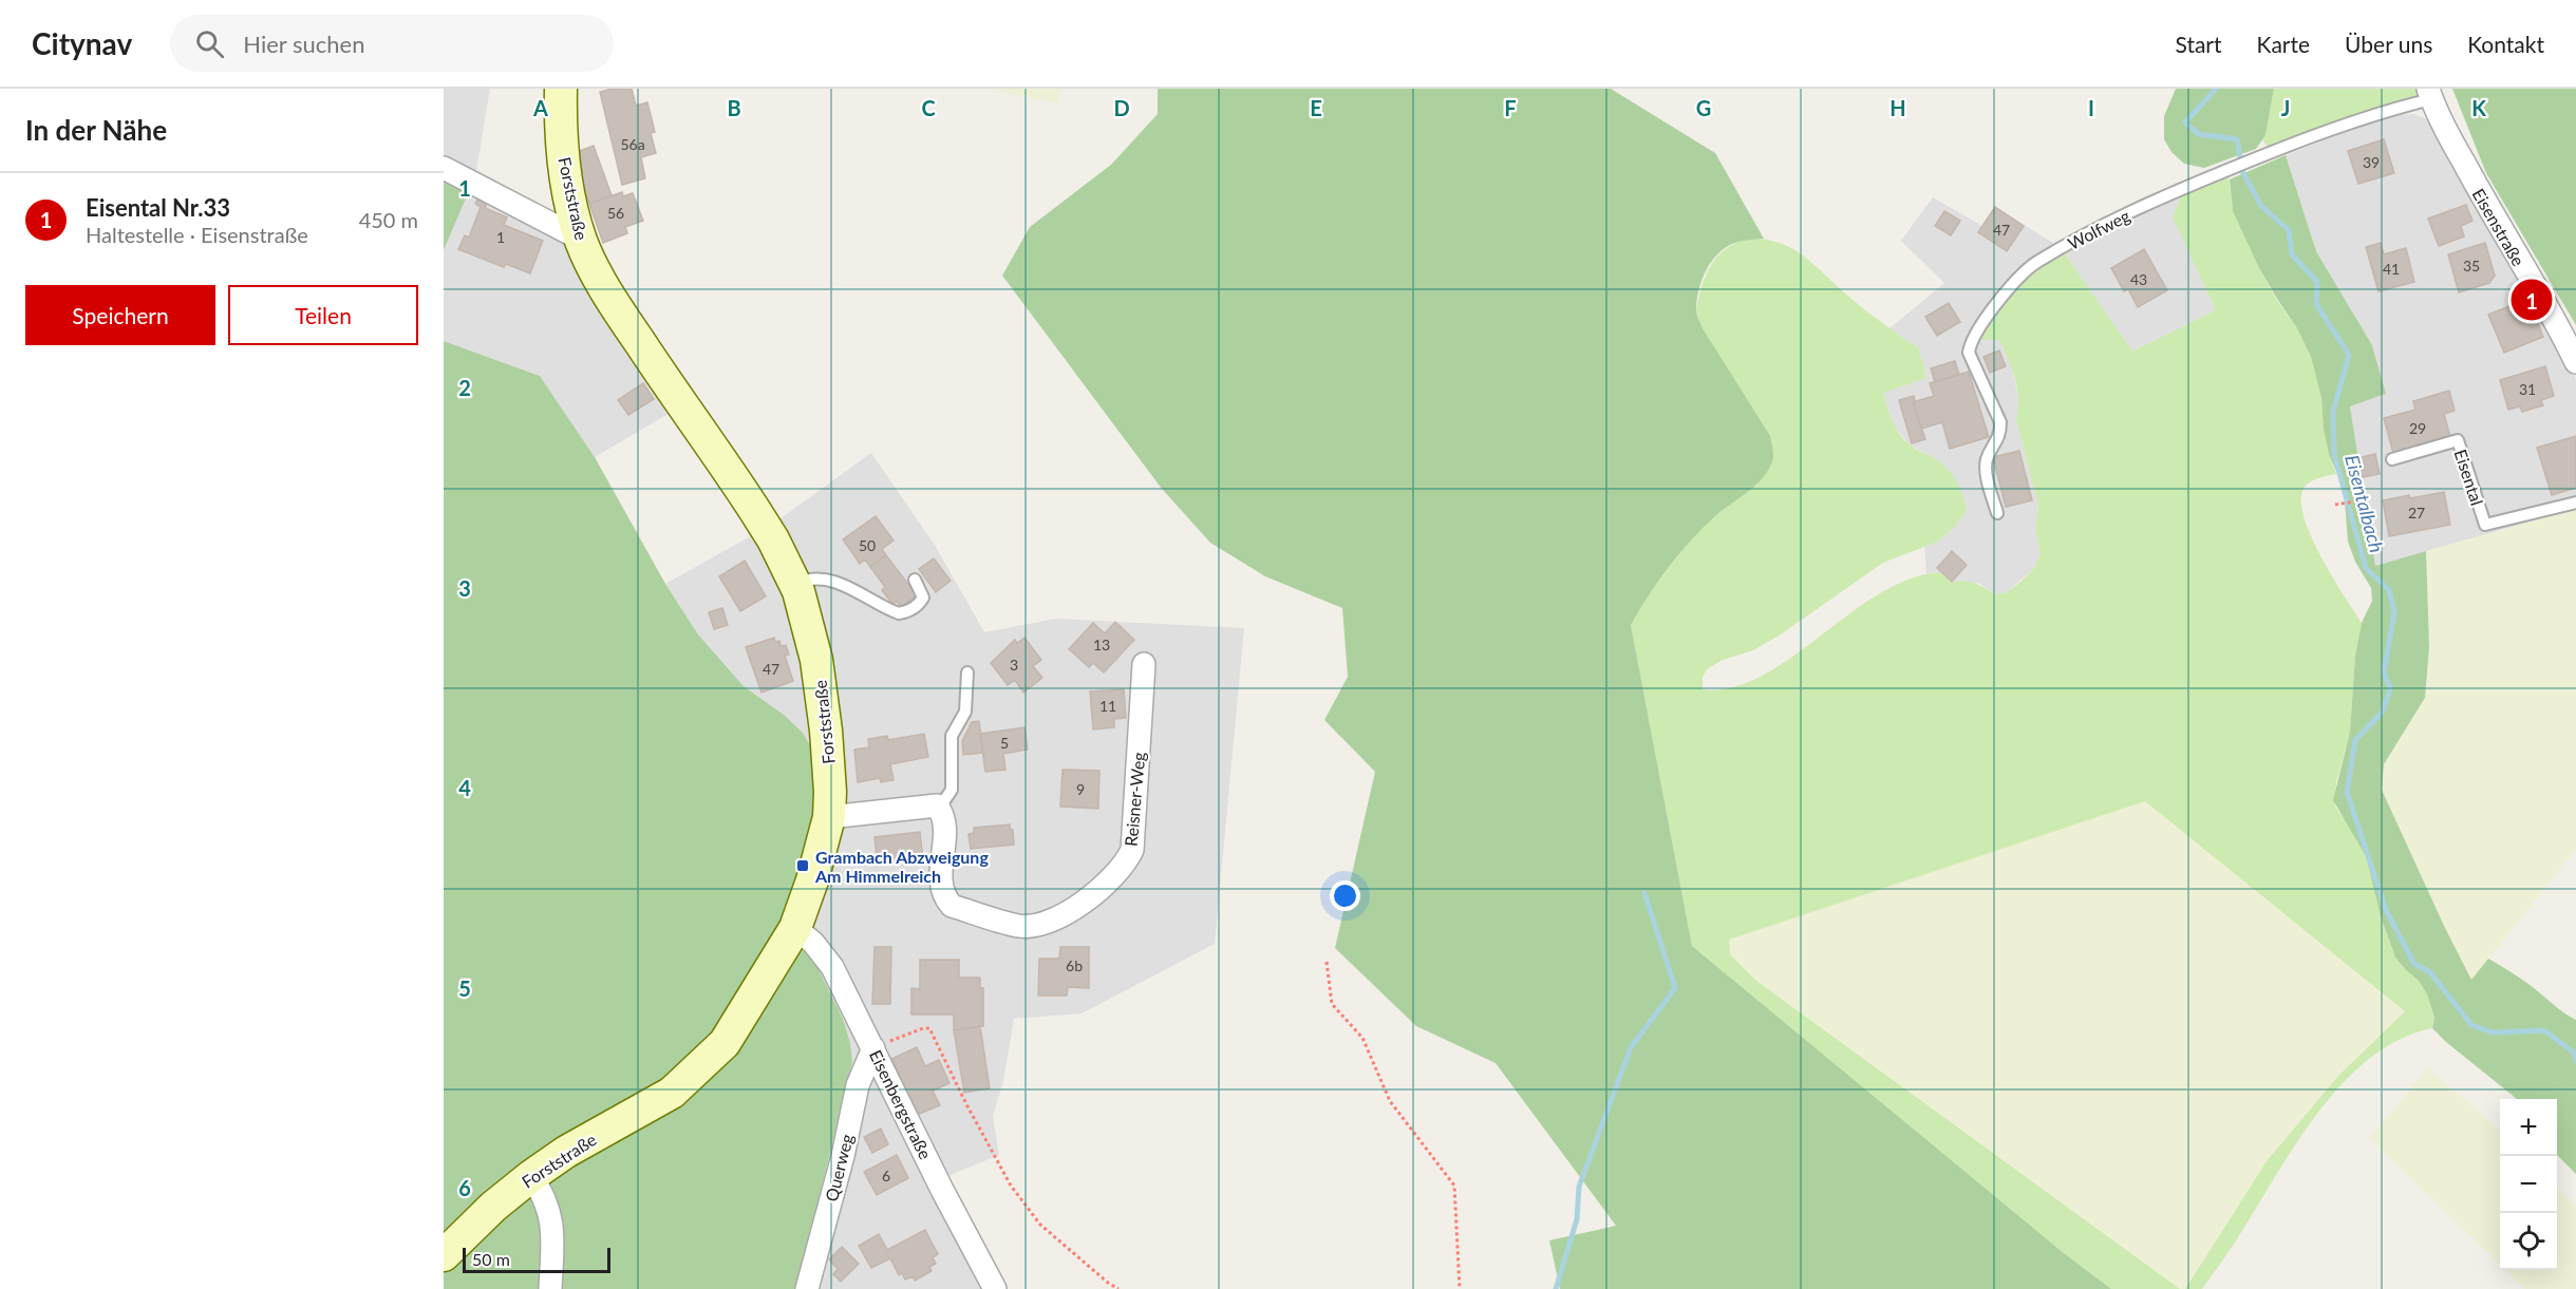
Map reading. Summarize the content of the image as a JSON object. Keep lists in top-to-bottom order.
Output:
{
  "streets": {
    "street": [
      "Forststraße",
      "Eisenstraße",
      "Reisner-Weg",
      "Eisenbergstraße",
      "Querweg"
    ],
    "lane": ["Wolfweg", "Eisental"]
  },
  "crossings": [
    ["Forststraße", "Eisenbergstraße"],
    ["Eisenstraße", "Wolfweg"],
    ["Eisenbergstraße", "Querweg"]
  ],
  "water": ["Eisentalbach"],
  "places": {
    "transit": ["Grambach Abzweigung Am Himmelreich"]
  },
  "house_numbers": [
    "56a",
    "39",
    "56",
    "47",
    "1",
    "35",
    "41",
    "43",
    "31",
    "29",
    "27",
    "50",
    "13",
    "3",
    "47",
    "11",
    "5",
    "9",
    "6b",
    "6"
  ],
  "scale_bar": "50 m",
  "page": {
    "header": "Citynav",
    "search": "Hier suchen",
    "nav": [
      "Start",
      "Karte",
      "Über uns",
      "Kontakt"
    ],
    "heading": "In der Nähe",
    "list": [
      {
        "mark": "1",
        "name": "Eisental Nr.33",
        "note": "Haltestelle · Eisenstraße",
        "value": "450 m"
      }
    ],
    "buttons": ["Speichern", "Teilen"],
    "pins": "1",
    "map_buttons": ["+", "−"],
    "scale": "50 m"
  },
  "grid": {
    "columns": [
      "A",
      "B",
      "C",
      "D",
      "E",
      "F",
      "G",
      "H",
      "I",
      "J",
      "K"
    ],
    "rows": [
      "1",
      "2",
      "3",
      "4",
      "5",
      "6"
    ]
  }
}
